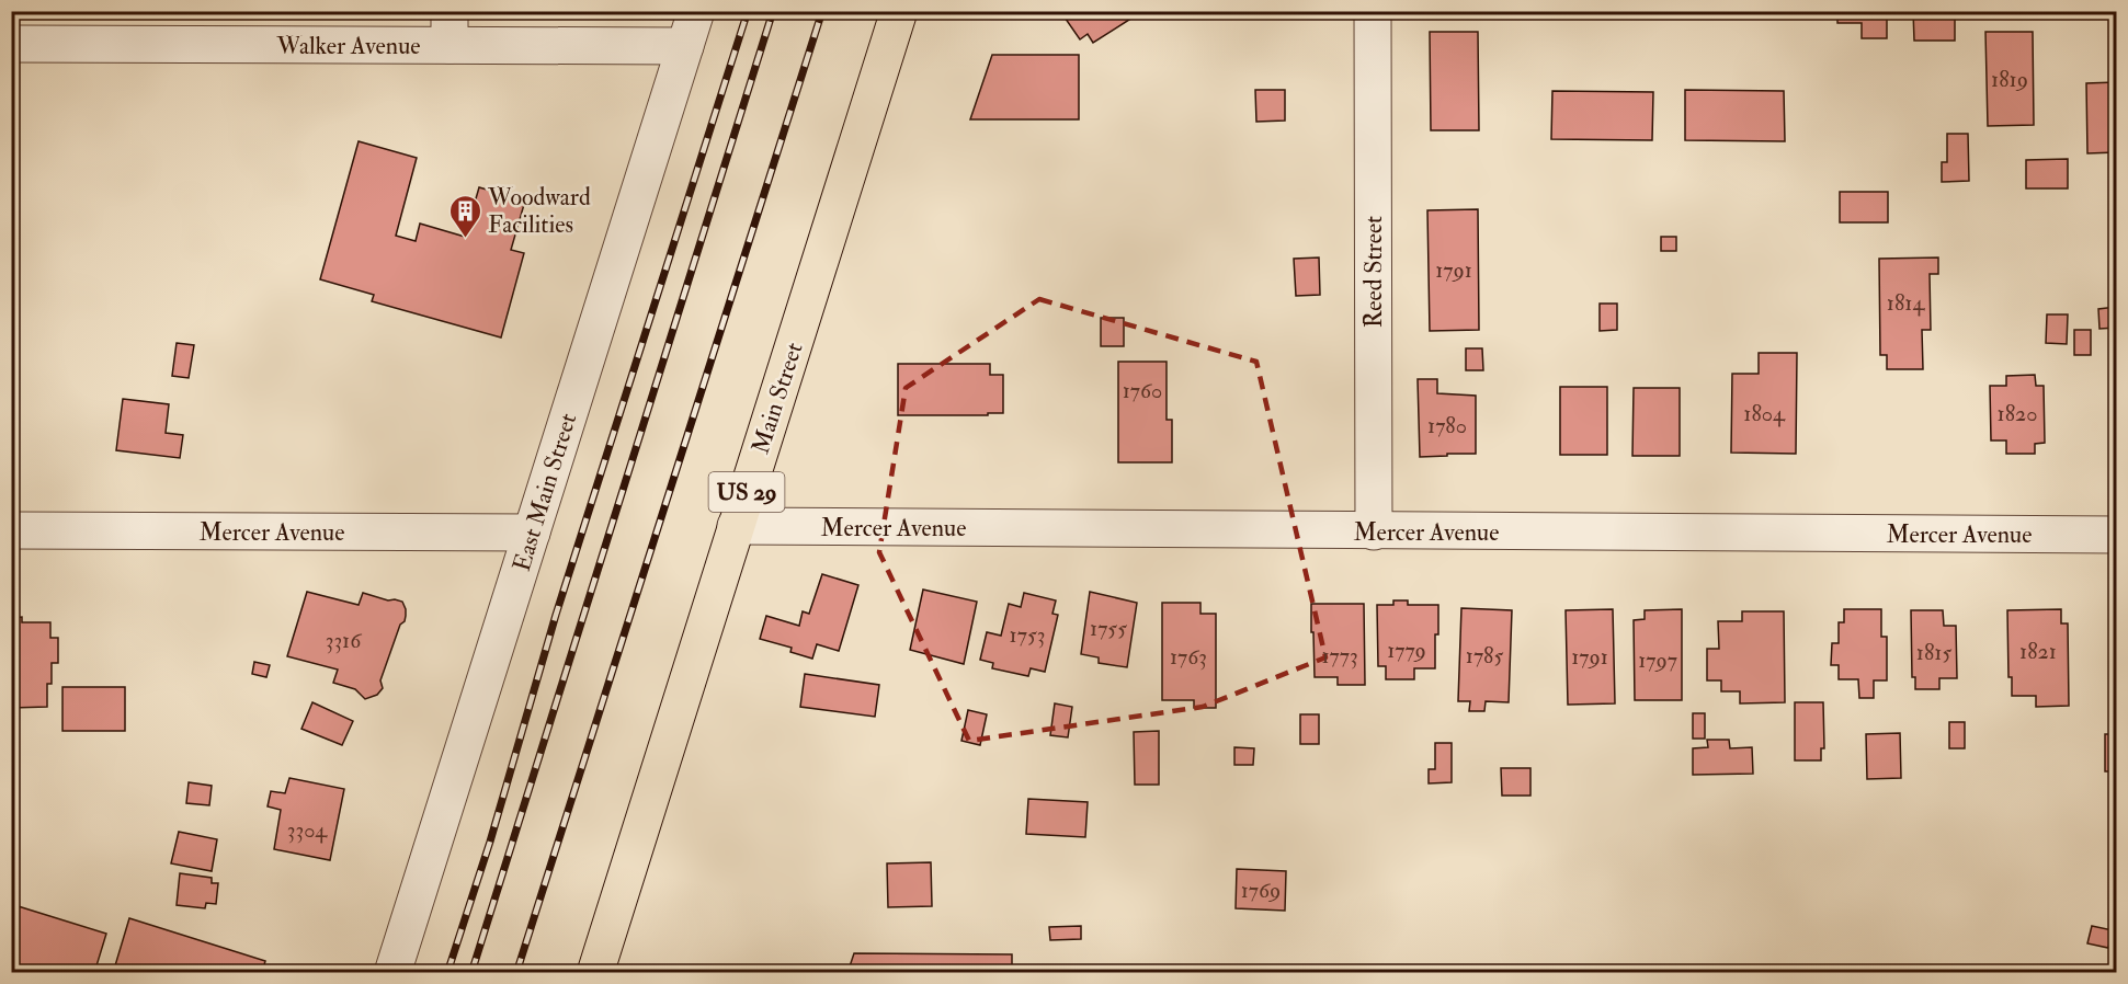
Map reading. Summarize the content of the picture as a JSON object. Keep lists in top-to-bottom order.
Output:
{
  "streets": {
    "main road": ["Main Street", "US 29"],
    "street": [
      "Walker Avenue",
      "Reed Street",
      "East Main Street",
      "Mercer Avenue"
    ]
  },
  "crossings": [
    ["Walker Avenue", "East Main Street"],
    ["Reed Street", "Mercer Avenue"],
    ["Main Street", "Mercer Avenue"],
    ["East Main Street", "Mercer Avenue"]
  ],
  "places": {
    "building": ["Woodward Facilities"]
  },
  "house_numbers": [
    "1819",
    "1791",
    "1814",
    "1760",
    "1804",
    "1820",
    "1780",
    "1755",
    "1753",
    "3316",
    "1779",
    "1821",
    "1815",
    "1773",
    "1785",
    "1763",
    "1791",
    "1797",
    "3304",
    "1769"
  ]
}
